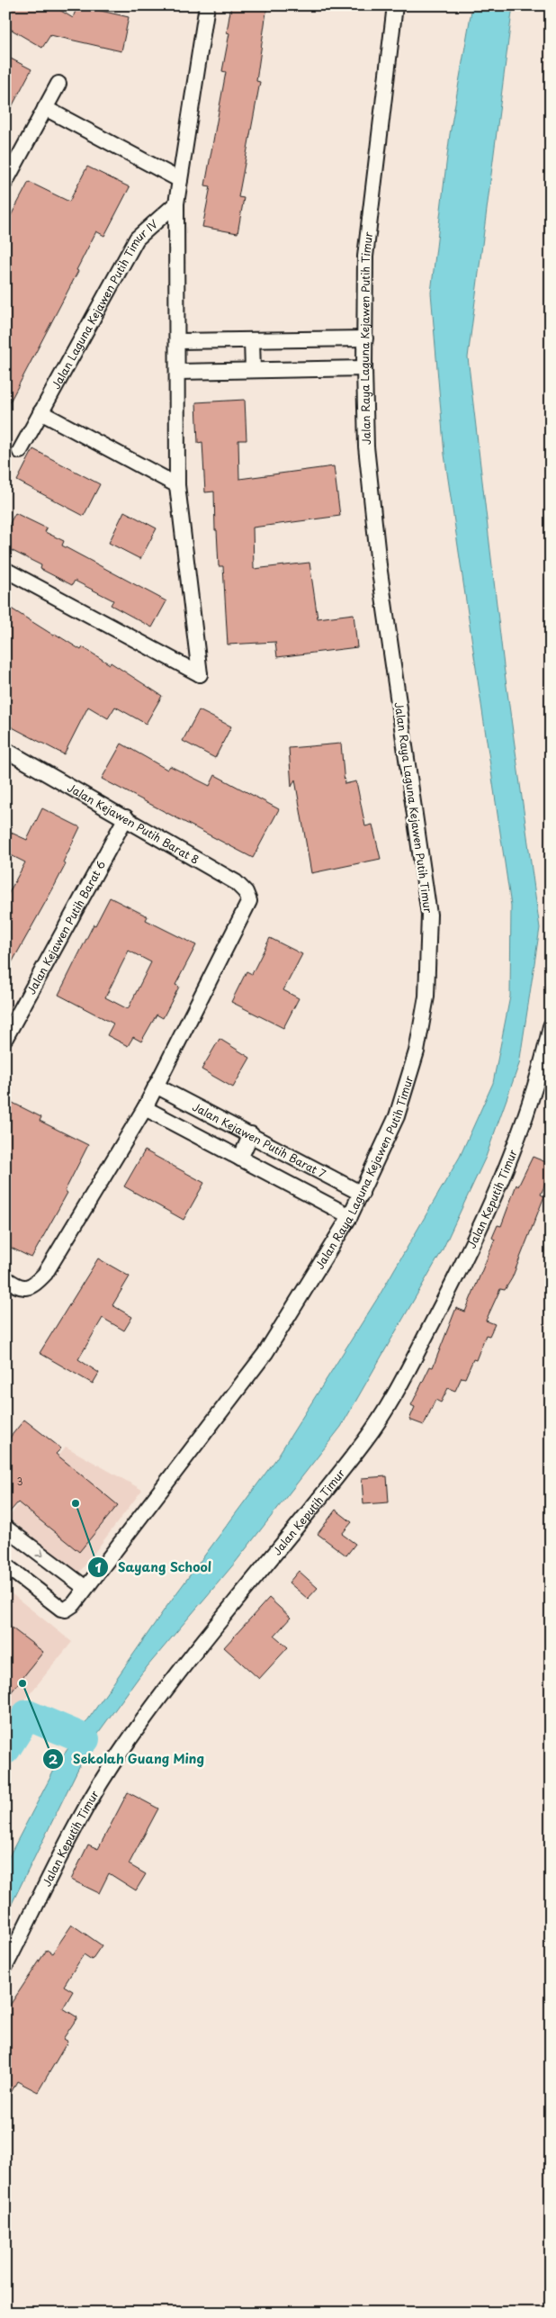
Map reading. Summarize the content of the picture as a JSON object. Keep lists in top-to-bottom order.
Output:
{
  "streets": {
    "street": [
      "Jalan Laguna Kejawen Putih Timur IV",
      "Jalan Raya Laguna Kejawen Putih Timur",
      "Jalan Kejawen Putih Barat 8",
      "Jalan Kejawen Putih Barat 6",
      "Jalan Kejawen Putih Barat 7",
      "Jalan Keputih Timur"
    ]
  },
  "crossings": [
    ["Jalan Raya Laguna Kejawen Putih Timur", "Jalan Kejawen Putih Barat 7"],
    ["Jalan Kejawen Putih Barat 8", "Jalan Kejawen Putih Barat 6"],
    ["Jalan Kejawen Putih Barat 8", "Jalan Kejawen Putih Barat 7"]
  ],
  "places": ["Sayang School", "Sekolah Guang Ming"],
  "house_numbers": ["3"]
}
